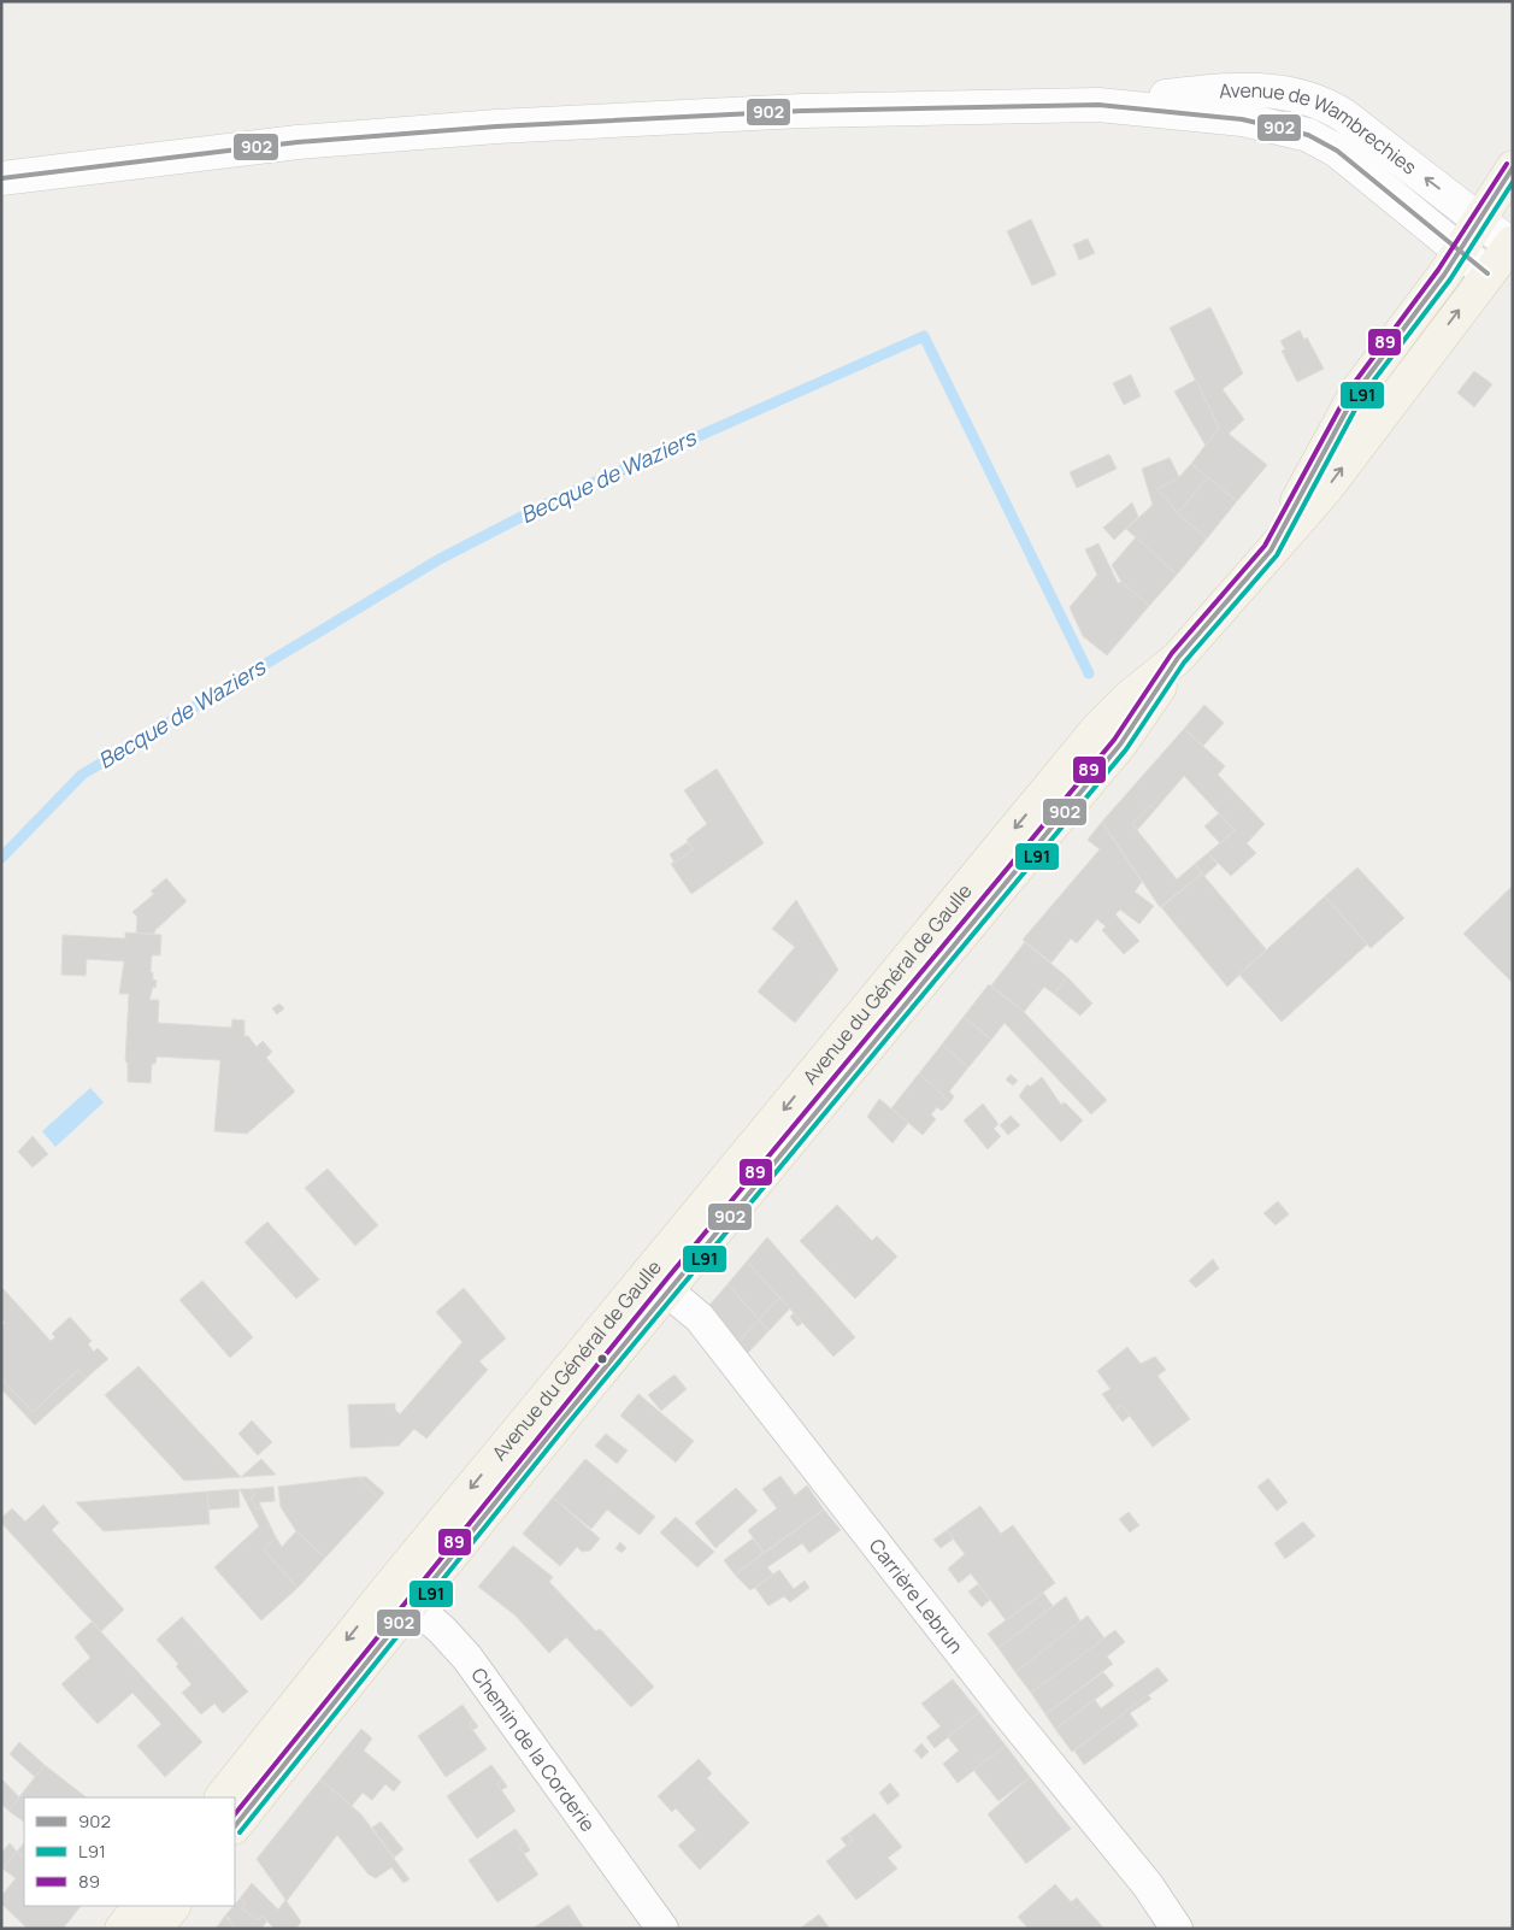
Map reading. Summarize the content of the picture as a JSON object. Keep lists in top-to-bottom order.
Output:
{
  "streets": {
    "main road": ["Avenue de Wambrechies", "Avenue du Général de Gaulle"],
    "street": ["Carrière Lebrun", "Chemin de la Corderie"]
  },
  "crossings": [
    ["Avenue de Wambrechies", "Avenue du Général de Gaulle"],
    ["Avenue du Général de Gaulle", "Carrière Lebrun"],
    ["Avenue du Général de Gaulle", "Chemin de la Corderie"]
  ],
  "water": ["Becque de Waziers"],
  "lines": ["transit line 902", "transit line 89", "transit line L91"],
  "legend": ["902", "L91", "89"]
}
